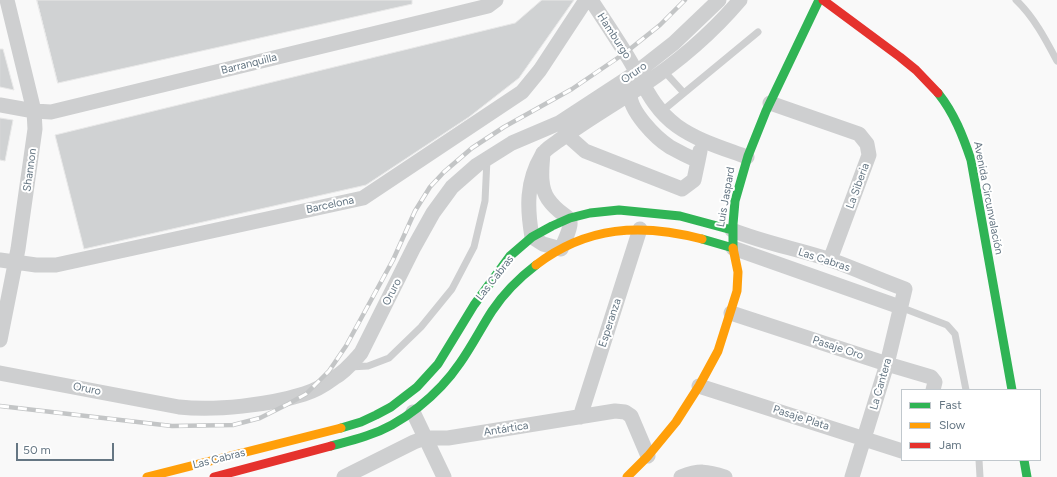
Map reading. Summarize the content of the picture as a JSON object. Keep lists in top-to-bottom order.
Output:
{
  "streets": {
    "main road": ["Luis Jaspard", "Avenida Circunvalación", "Las Cabras"],
    "street": [
      "Hamburgo",
      "Barranquilla",
      "Oruro",
      "Shannon",
      "La Siberia",
      "Barcelona",
      "Esperanza",
      "Pasaje Oro",
      "La Cantera",
      "Pasaje Plata",
      "Antártica"
    ]
  },
  "crossings": [
    ["Hamburgo", "Oruro"],
    ["Hamburgo", "Luis Jaspard"],
    ["Barranquilla", "Shannon"],
    ["Shannon", "Barcelona"],
    ["La Siberia", "Luis Jaspard"],
    ["La Siberia", "Las Cabras"],
    ["Luis Jaspard", "Avenida Circunvalación"],
    ["Luis Jaspard", "Las Cabras"],
    ["Luis Jaspard", "Pasaje Oro"],
    ["Luis Jaspard", "Pasaje Plata"],
    ["Luis Jaspard", "Antártica"],
    ["Las Cabras", "Esperanza"],
    ["Las Cabras", "La Cantera"],
    ["Esperanza", "Antártica"],
    ["Pasaje Oro", "La Cantera"],
    ["La Cantera", "Pasaje Plata"]
  ],
  "legend": ["Fast", "Slow", "Jam"],
  "scale_bar": "50 m"
}
